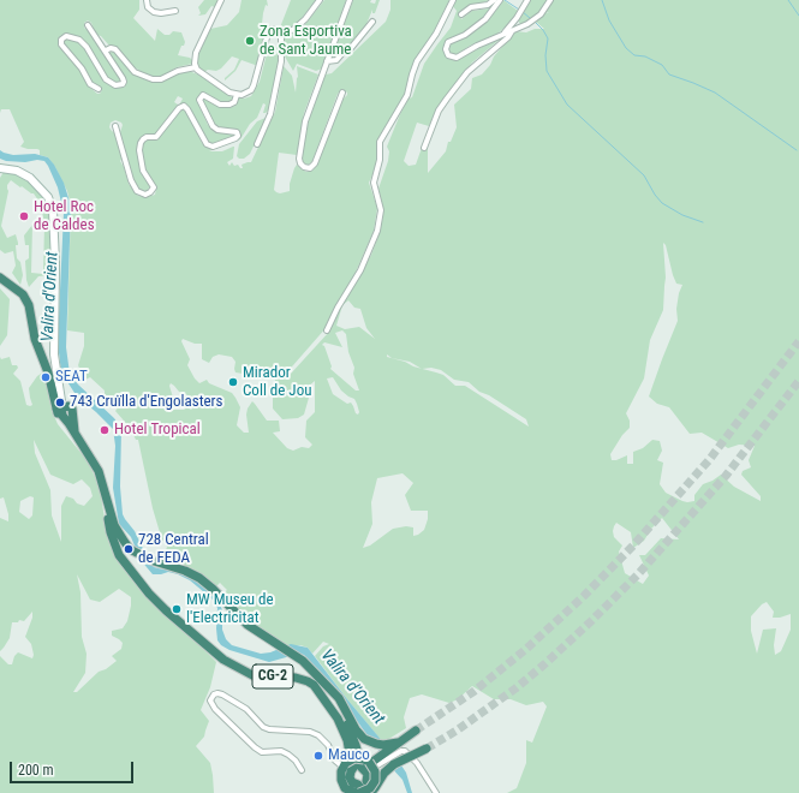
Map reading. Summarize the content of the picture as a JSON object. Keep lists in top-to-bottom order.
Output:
{
  "streets": {
    "highway": ["CG-2"]
  },
  "water": ["Valira d'Orient"],
  "places": [
    "Zona Esportiva de Sant Jaume",
    "Hotel Roc de Caldes",
    "SEAT",
    "Mirador Coll de Jou",
    "743 Cruïlla d'Engolasters",
    "Hotel Tropical",
    "728 Central de FEDA",
    "MW Museu de l'Electricitat",
    "Mauco"
  ],
  "scale_bar": "200 m"
}
